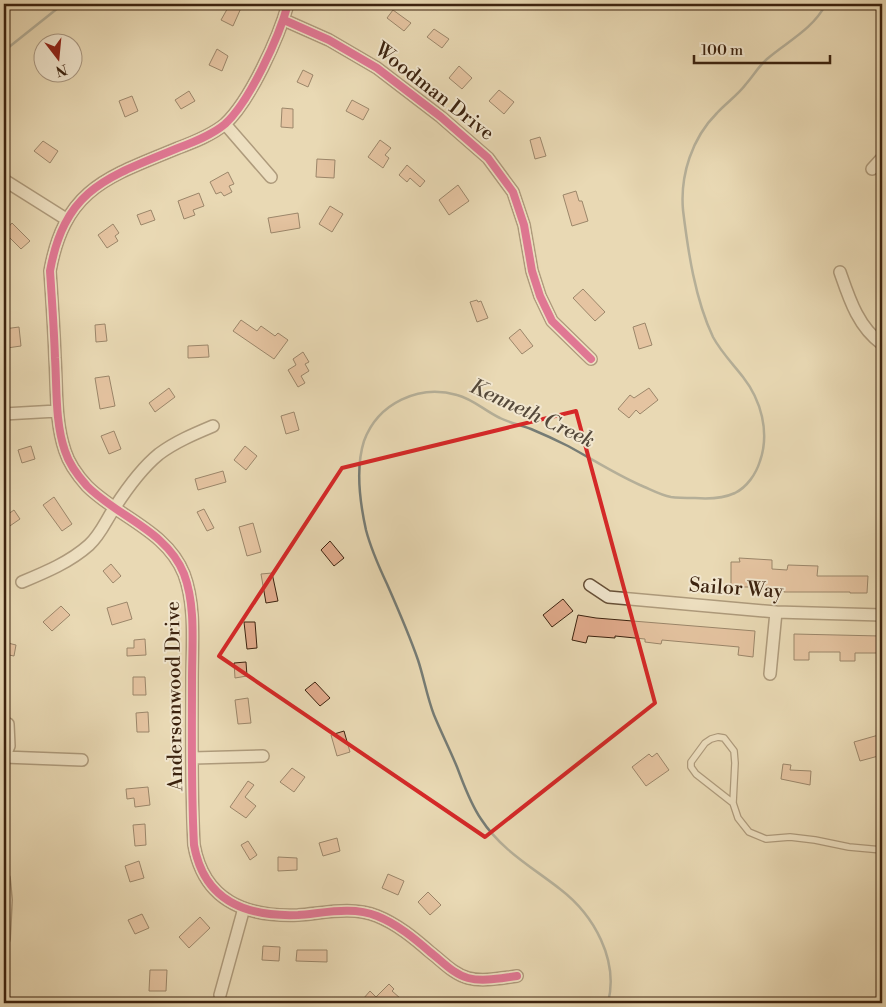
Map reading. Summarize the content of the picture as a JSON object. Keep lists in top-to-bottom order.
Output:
{
  "streets": {
    "street": ["Woodman Drive", "Sailor Way", "Andersonwood Drive"]
  },
  "crossings": [
    ["Woodman Drive", "Andersonwood Drive"]
  ],
  "water": ["Kenneth Creek"],
  "scale_bar": "100 m",
  "north": "bottom"
}
